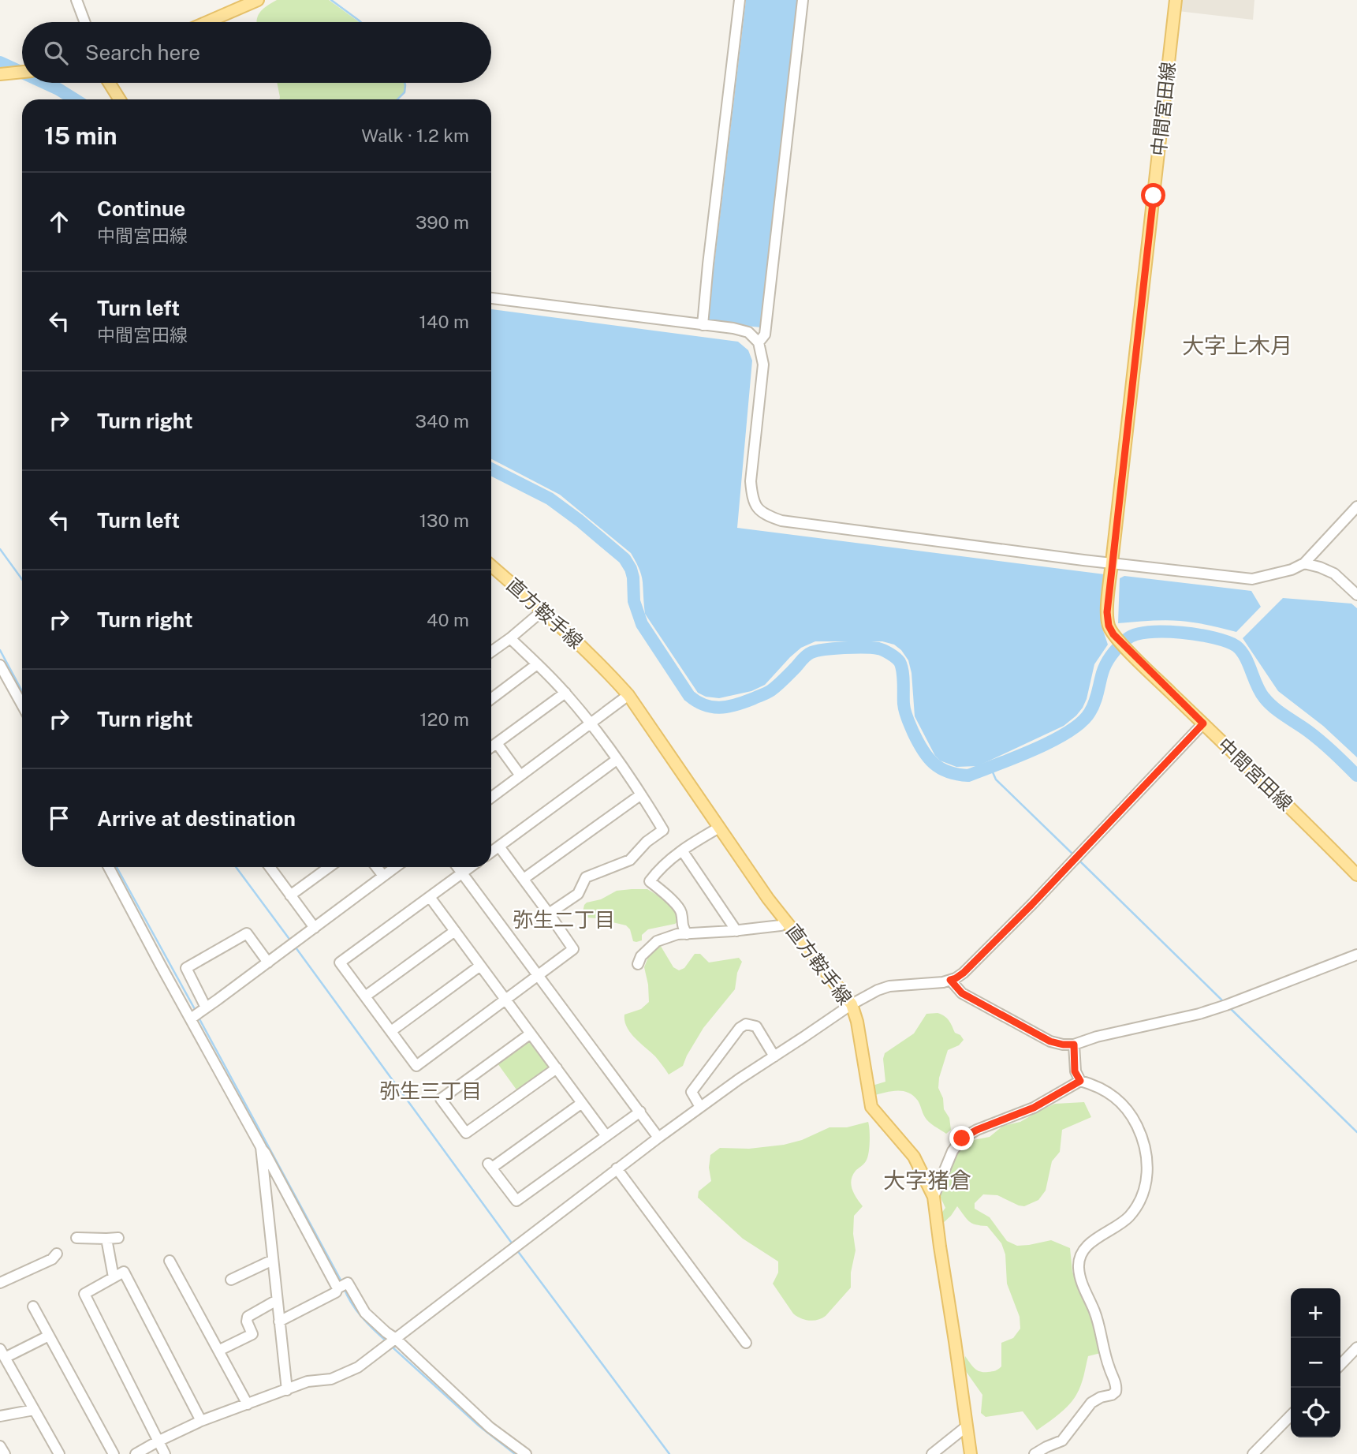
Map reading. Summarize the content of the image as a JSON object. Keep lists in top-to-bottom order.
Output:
{
  "streets": {
    "main road": ["中間宮田線", "直方鞍手線"]
  },
  "districts": [
    "大字上木月",
    "弥生二丁目",
    "弥生三丁目",
    "大字猪倉"
  ],
  "page": {
    "search": "Search here",
    "heading": ["15 min", "Walk · 1.2 km"],
    "list": [
      ["Continue", "中間宮田線", "390 m"],
      ["Turn left", "中間宮田線", "140 m"],
      ["Turn right", "340 m"],
      ["Turn left", "130 m"],
      ["Turn right", "40 m"],
      ["Turn right", "120 m"],
      "Arrive at destination"
    ],
    "map_buttons": ["+", "−"]
  }
}
